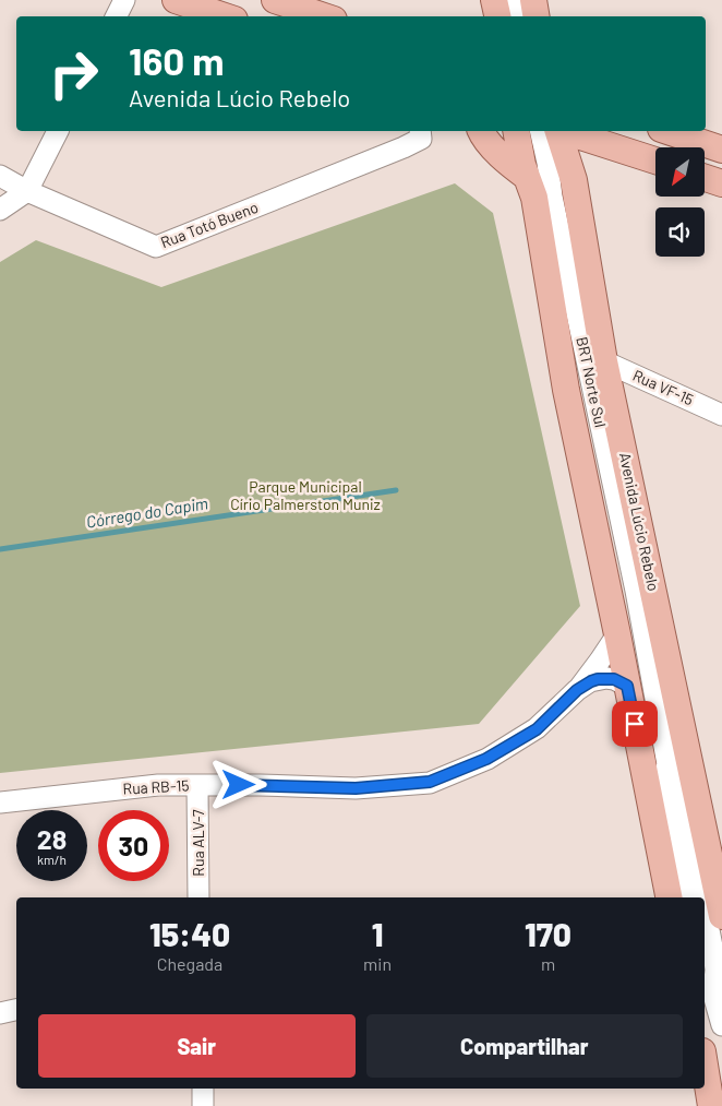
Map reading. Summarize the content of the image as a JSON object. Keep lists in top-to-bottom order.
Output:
{
  "streets": {
    "main road": ["Avenida Lúcio Rebelo"],
    "street": [
      "Rua Totó Bueno",
      "BRT Norte Sul",
      "Rua VF-15",
      "Rua RB-15",
      "Rua ALV-7"
    ]
  },
  "crossings": [
    ["Rua VF-15", "Avenida Lúcio Rebelo"],
    ["Rua RB-15", "Rua ALV-7"]
  ],
  "water": ["Córrego do Capim"],
  "parks": ["Parque Municipal Círio Palmerston Muniz"],
  "north": "bottom left",
  "page": {
    "turn": ["160 m", "Avenida Lúcio Rebelo"],
    "speed": "28 km/h",
    "limit": "30",
    "eta": [
      "15:40",
      "Chegada",
      "1",
      "min",
      "170",
      "m"
    ],
    "buttons": ["Sair", "Compartilhar"]
  }
}
